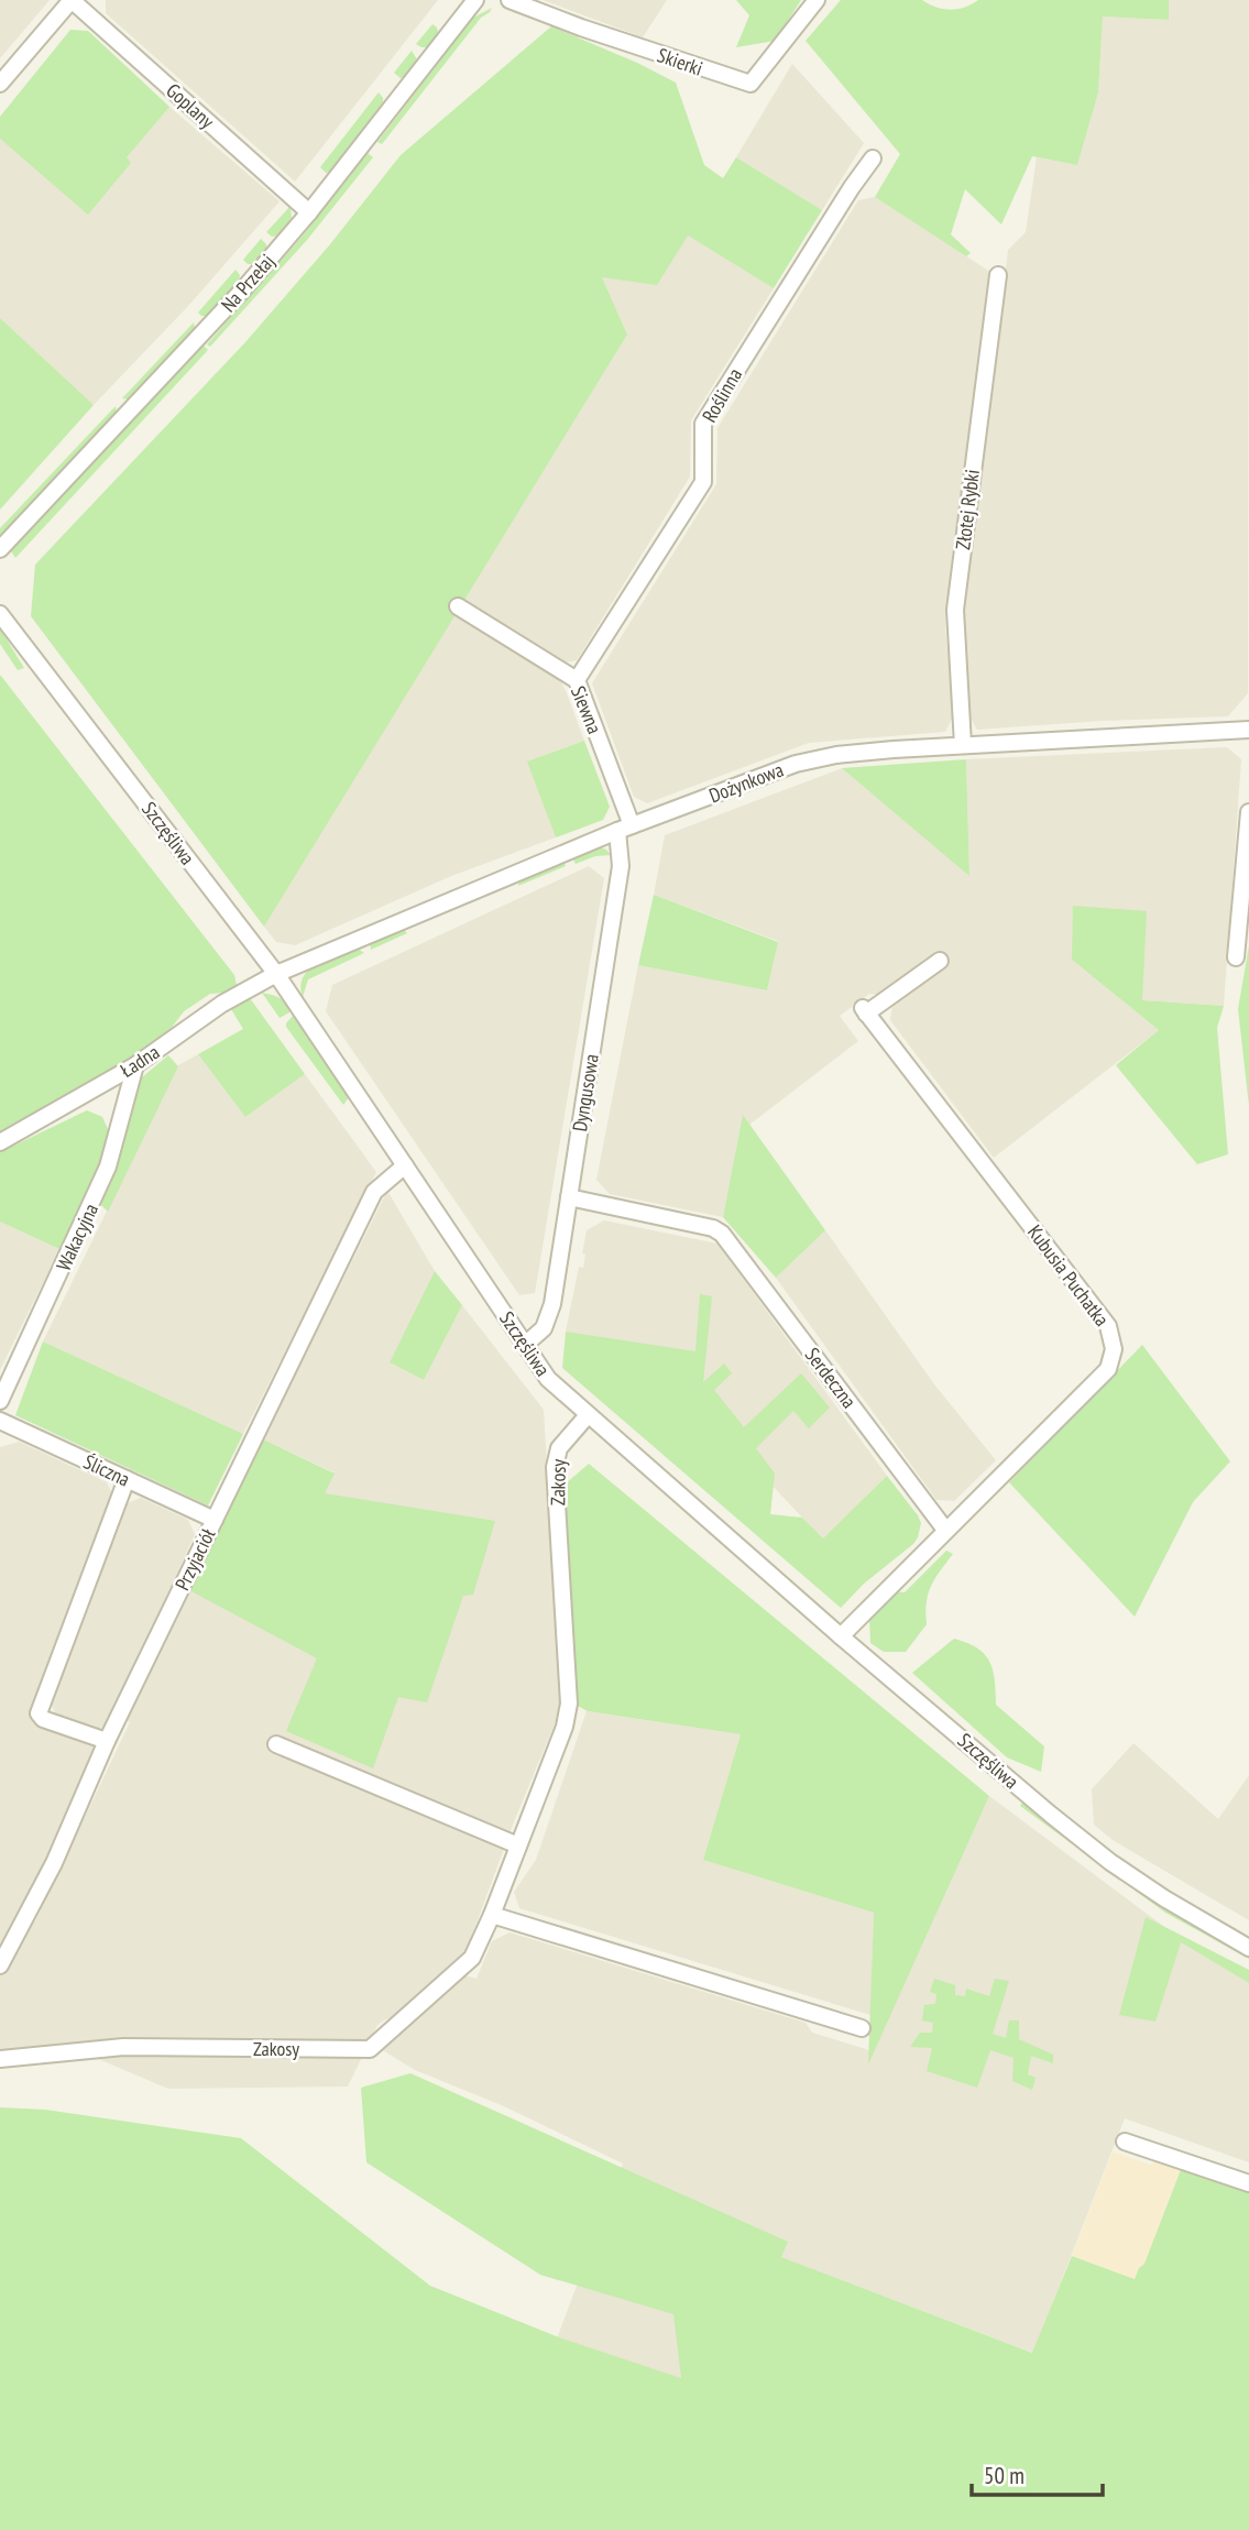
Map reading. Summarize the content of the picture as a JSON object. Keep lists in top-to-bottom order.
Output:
{
  "streets": {
    "street": [
      "Skierki",
      "Goplany",
      "Na Przełaj",
      "Roślinna",
      "Złotej Rybki",
      "Siewna",
      "Dożynkowa",
      "Szczęśliwa",
      "Ładna",
      "Dyngusowa",
      "Wakacyjna",
      "Kubusia Puchatka",
      "Serdeczna",
      "Śliczna",
      "Zakosy",
      "Przyjaciół"
    ]
  },
  "crossings": [
    ["Goplany", "Na Przełaj"],
    ["Roślinna", "Siewna"],
    ["Złotej Rybki", "Dożynkowa"],
    ["Siewna", "Dożynkowa"],
    ["Siewna", "Dyngusowa"],
    ["Dożynkowa", "Szczęśliwa"],
    ["Dożynkowa", "Ładna"],
    ["Dożynkowa", "Dyngusowa"],
    ["Szczęśliwa", "Ładna"],
    ["Szczęśliwa", "Dyngusowa"],
    ["Szczęśliwa", "Zakosy"],
    ["Szczęśliwa", "Przyjaciół"],
    ["Ładna", "Wakacyjna"],
    ["Dyngusowa", "Serdeczna"],
    ["Kubusia Puchatka", "Serdeczna"],
    ["Śliczna", "Przyjaciół"]
  ],
  "scale_bar": "50 m"
}
